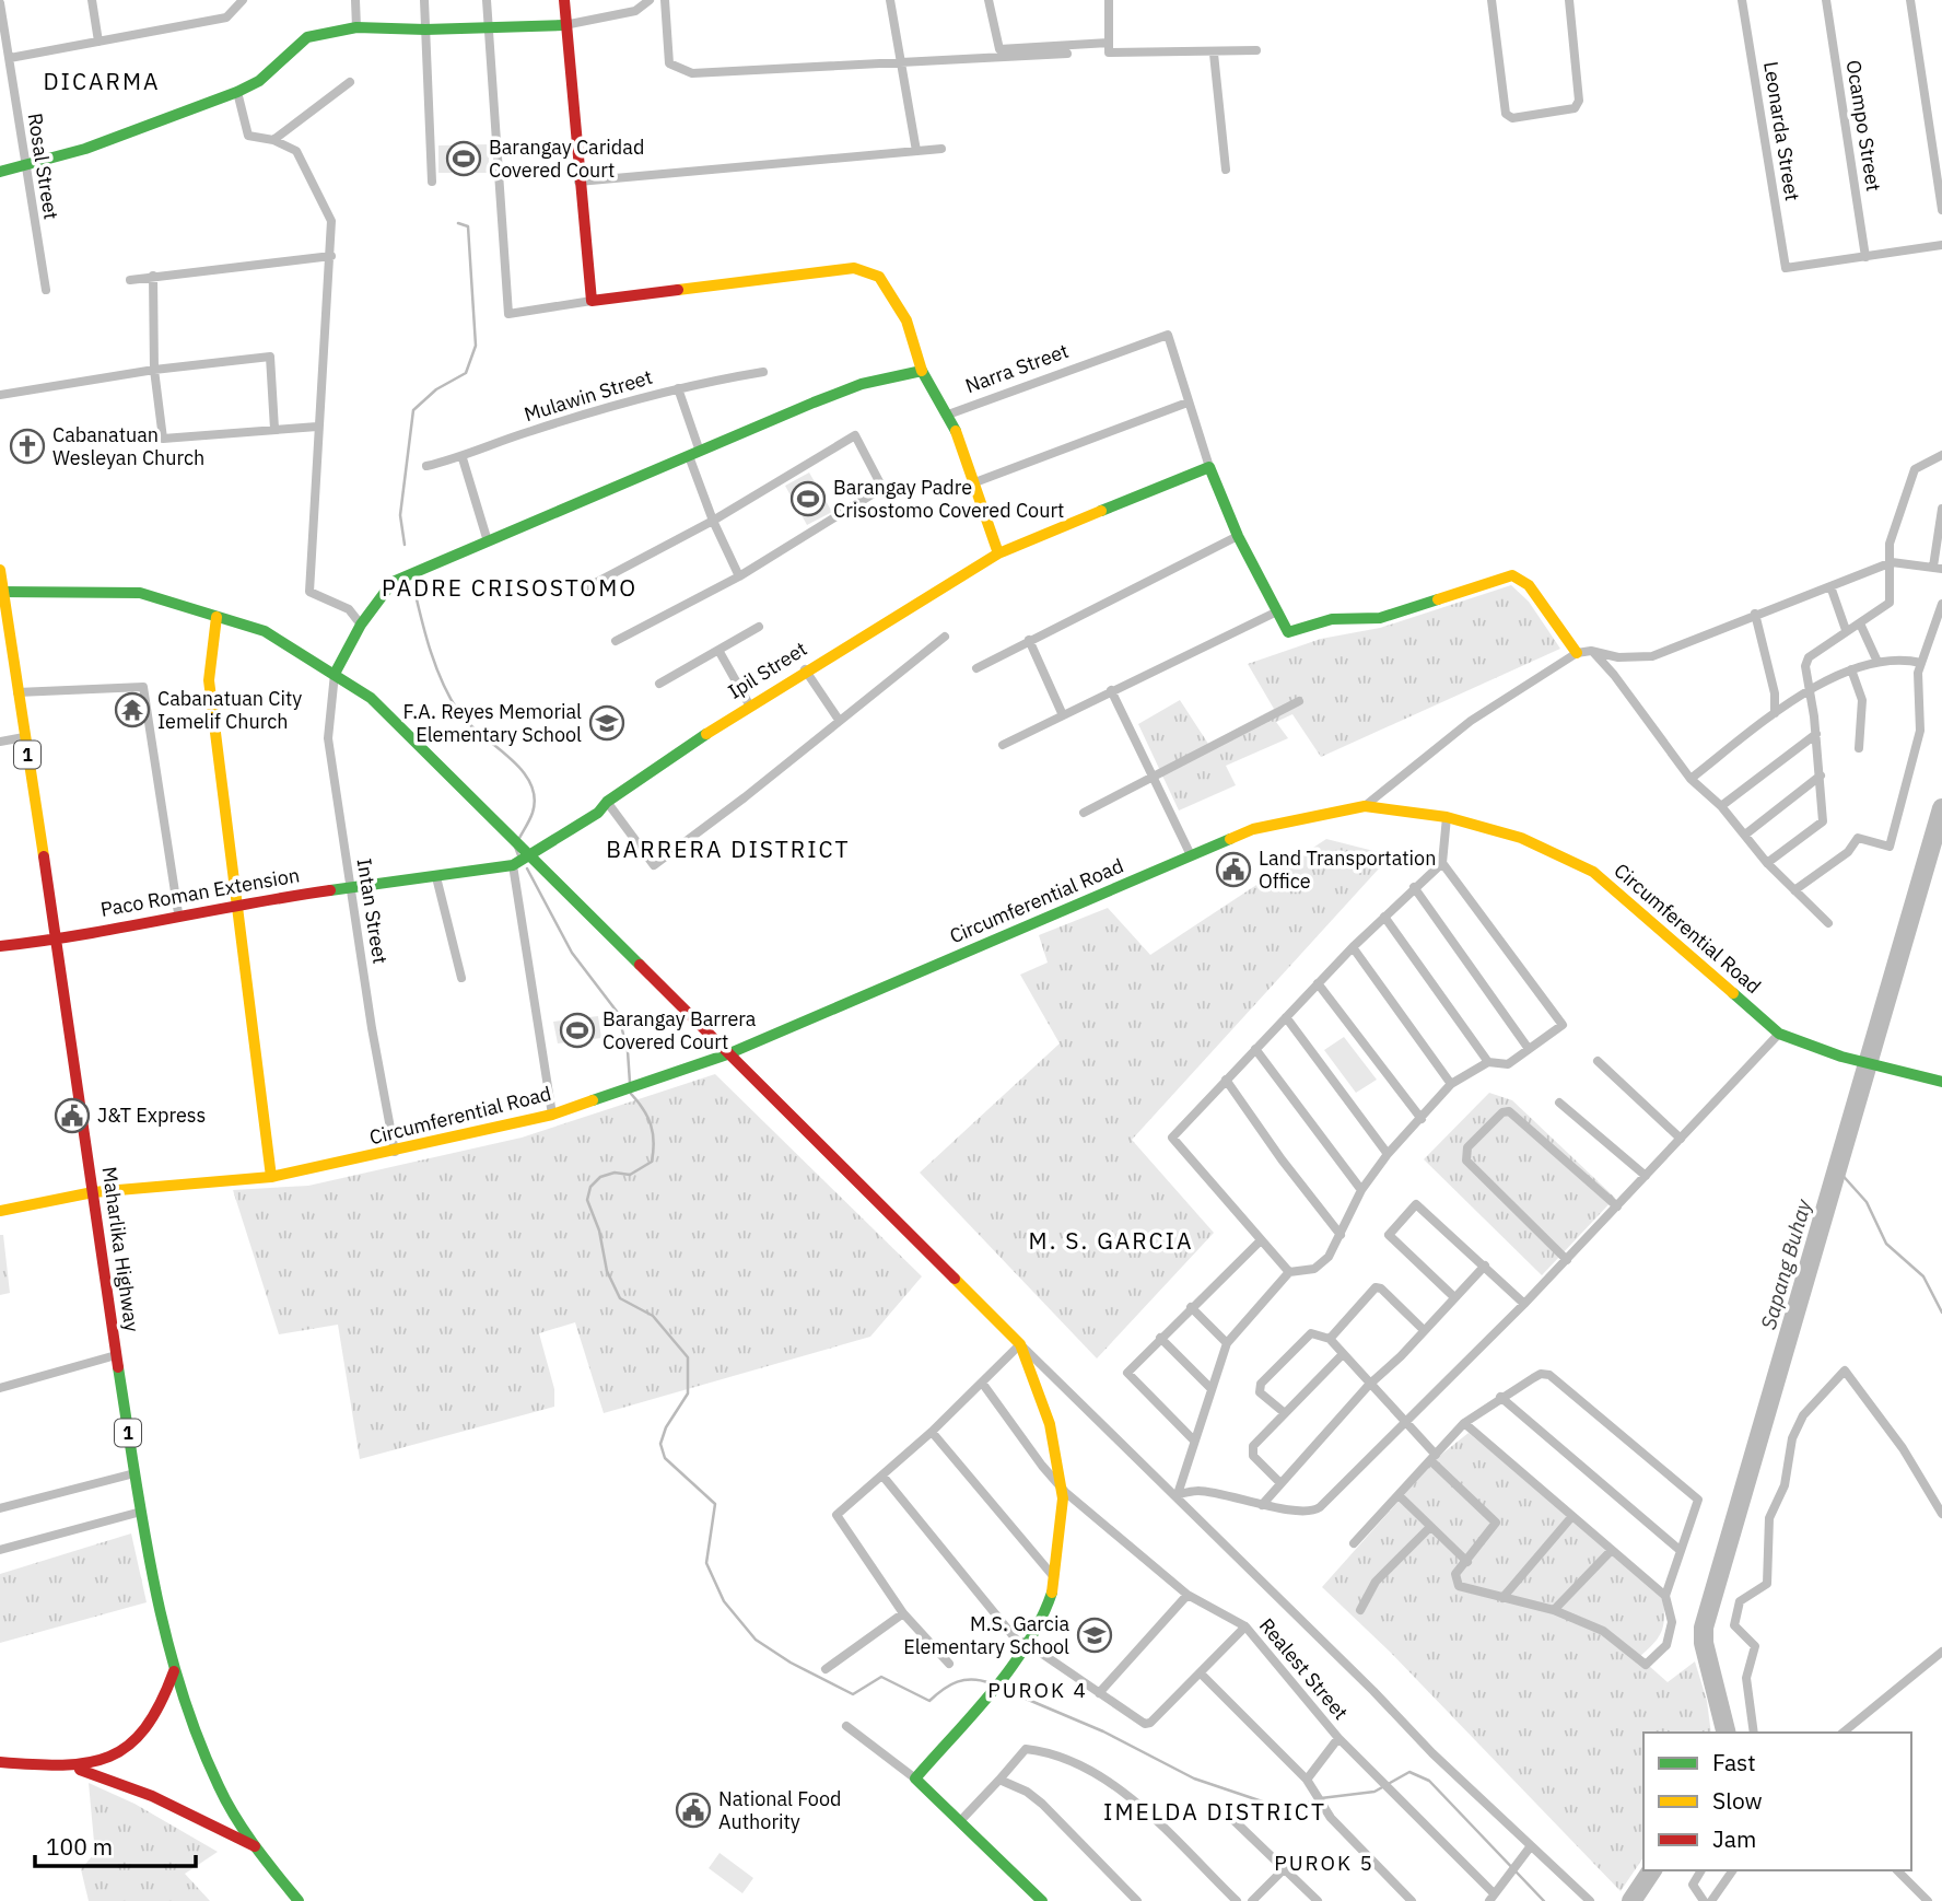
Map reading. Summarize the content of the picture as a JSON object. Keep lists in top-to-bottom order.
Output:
{
  "streets": {
    "street": [
      "Ocampo Street",
      "Leonarda Street",
      "Rosal Street",
      "Narra Street",
      "Mulawin Street",
      "Ipil Street",
      "1",
      "Paco Roman Extension",
      "Circumferential Road",
      "Intan Street",
      "Maharlika Highway",
      "Realest Street"
    ]
  },
  "crossings": [
    ["Ocampo Street", "Leonarda Street"],
    ["Narra Street", "Ipil Street"],
    ["Ipil Street", "Paco Roman Extension"],
    ["Ipil Street", "Intan Street"],
    ["Paco Roman Extension", "Intan Street"],
    ["Paco Roman Extension", "Maharlika Highway"],
    ["Circumferential Road", "Intan Street"],
    ["Circumferential Road", "Maharlika Highway"]
  ],
  "districts": [
    "DICARMA",
    "PADRE CRISOSTOMO",
    "BARRERA DISTRICT",
    "M. S. GARCIA",
    "PUROK 4",
    "IMELDA DISTRICT",
    "PUROK 5"
  ],
  "water": ["Sapang Buhay"],
  "places": {
    "sports": ["Barangay Caridad Covered Court", "Barangay Padre Crisostomo Covered Court", "Barangay Barrera Covered Court"],
    "church": ["Cabanatuan Wesleyan Church"],
    "temple": ["Cabanatuan City Iemelif Church"],
    "school or university": ["F.A. Reyes Memorial Elementary School", "M.S. Garcia Elementary School"],
    "public building": ["Land Transportation Office", "J&T Express", "National Food Authority"]
  },
  "legend": ["Fast", "Slow", "Jam"],
  "scale_bar": "100 m"
}
